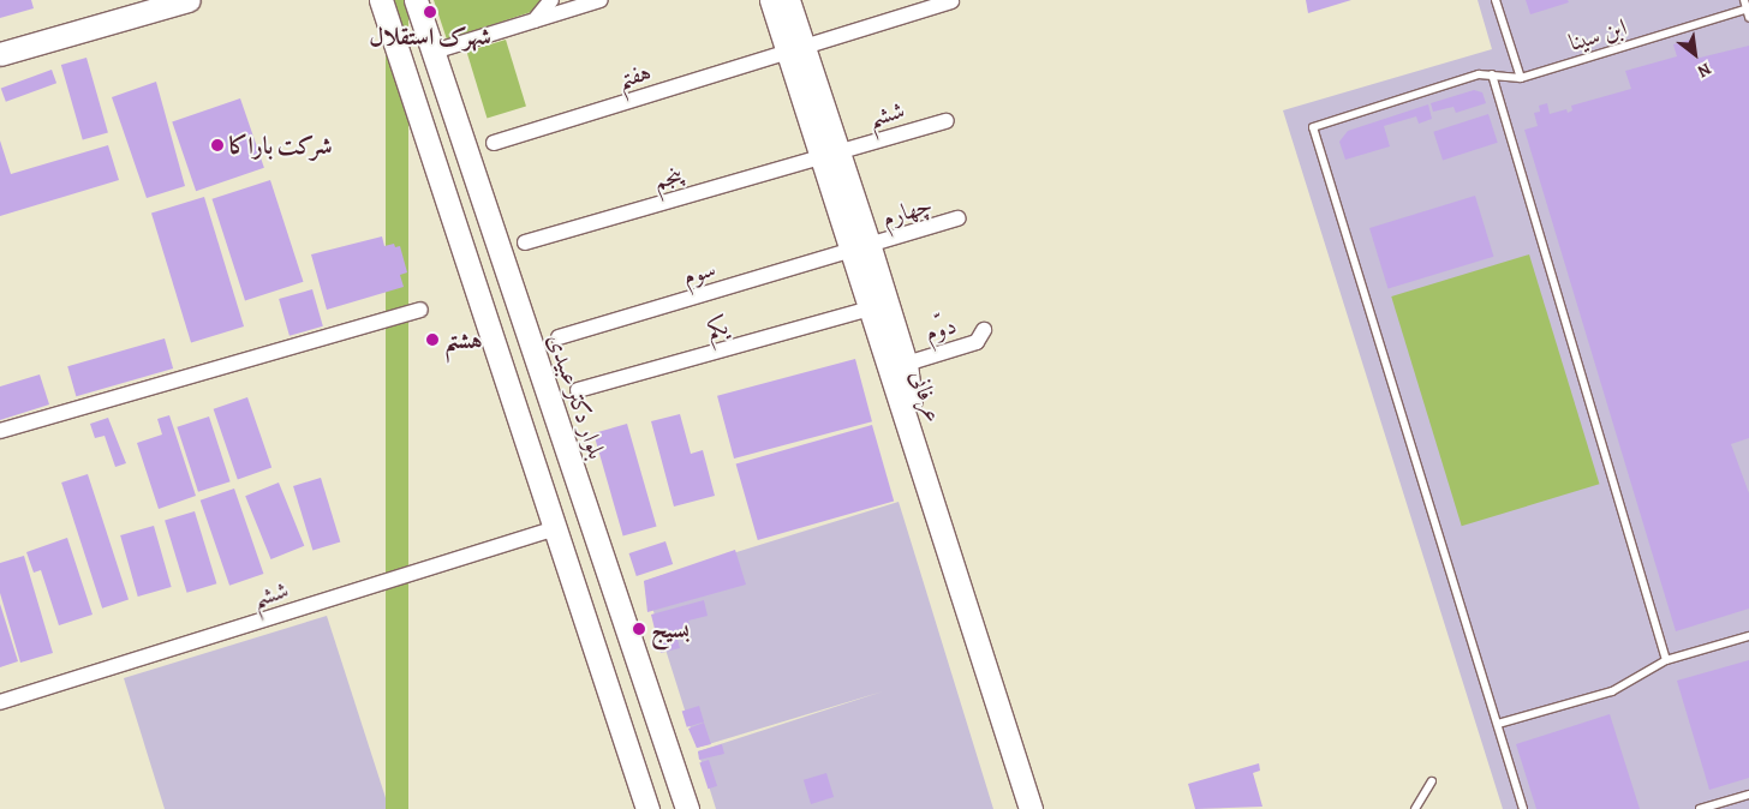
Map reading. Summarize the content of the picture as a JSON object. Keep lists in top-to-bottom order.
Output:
{
  "streets": {
    "main road": ["بلوار دکتر عبیدی", "عرفانی"],
    "street": [
      "هفتم",
      "ششم",
      "پنجم",
      "چهارم",
      "سوم",
      "یکم",
      "دوّم"
    ],
    "lane": ["ابن سینا"]
  },
  "crossings": [
    ["هفتم", "عرفانی"],
    ["ششم", "پنجم"],
    ["ششم", "عرفانی"],
    ["پنجم", "عرفانی"],
    ["چهارم", "سوم"],
    ["چهارم", "عرفانی"],
    ["سوم", "عرفانی"],
    ["یکم", "عرفانی"],
    ["دوّم", "عرفانی"]
  ],
  "places": [
    "شهرک استقلال",
    "شرکت باراکا",
    "هشتم",
    "بسیج"
  ],
  "north": "bottom right"
}
